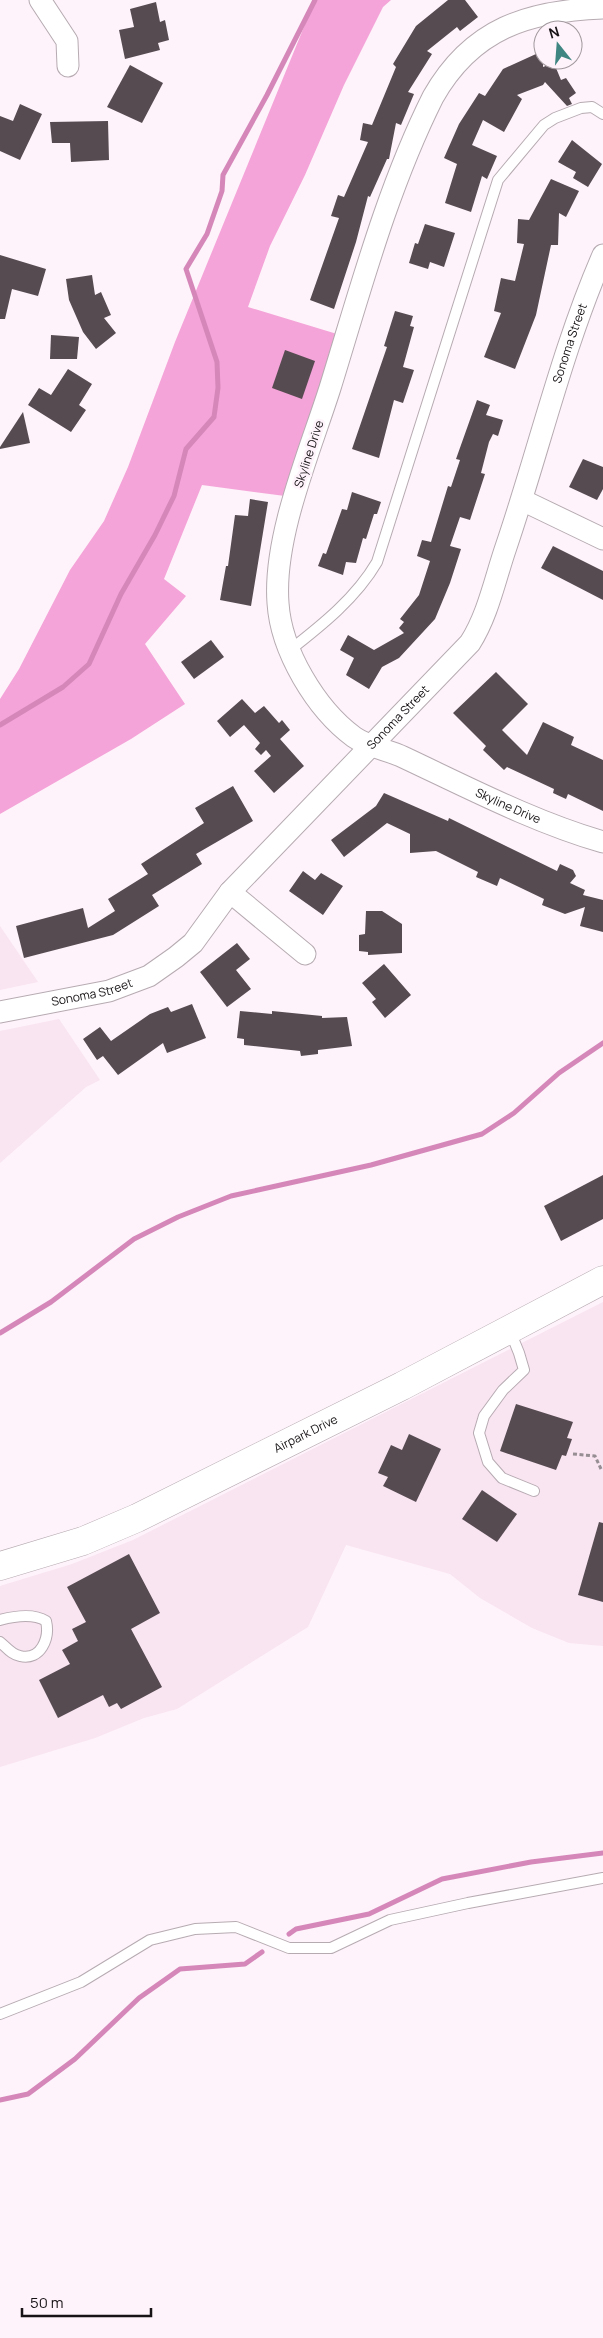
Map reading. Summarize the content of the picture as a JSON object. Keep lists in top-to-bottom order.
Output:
{
  "streets": {
    "street": ["Sonoma Street", "Skyline Drive", "Airpark Drive"]
  },
  "crossings": [
    ["Sonoma Street", "Skyline Drive"]
  ],
  "scale_bar": "50 m",
  "north": "top"
}
